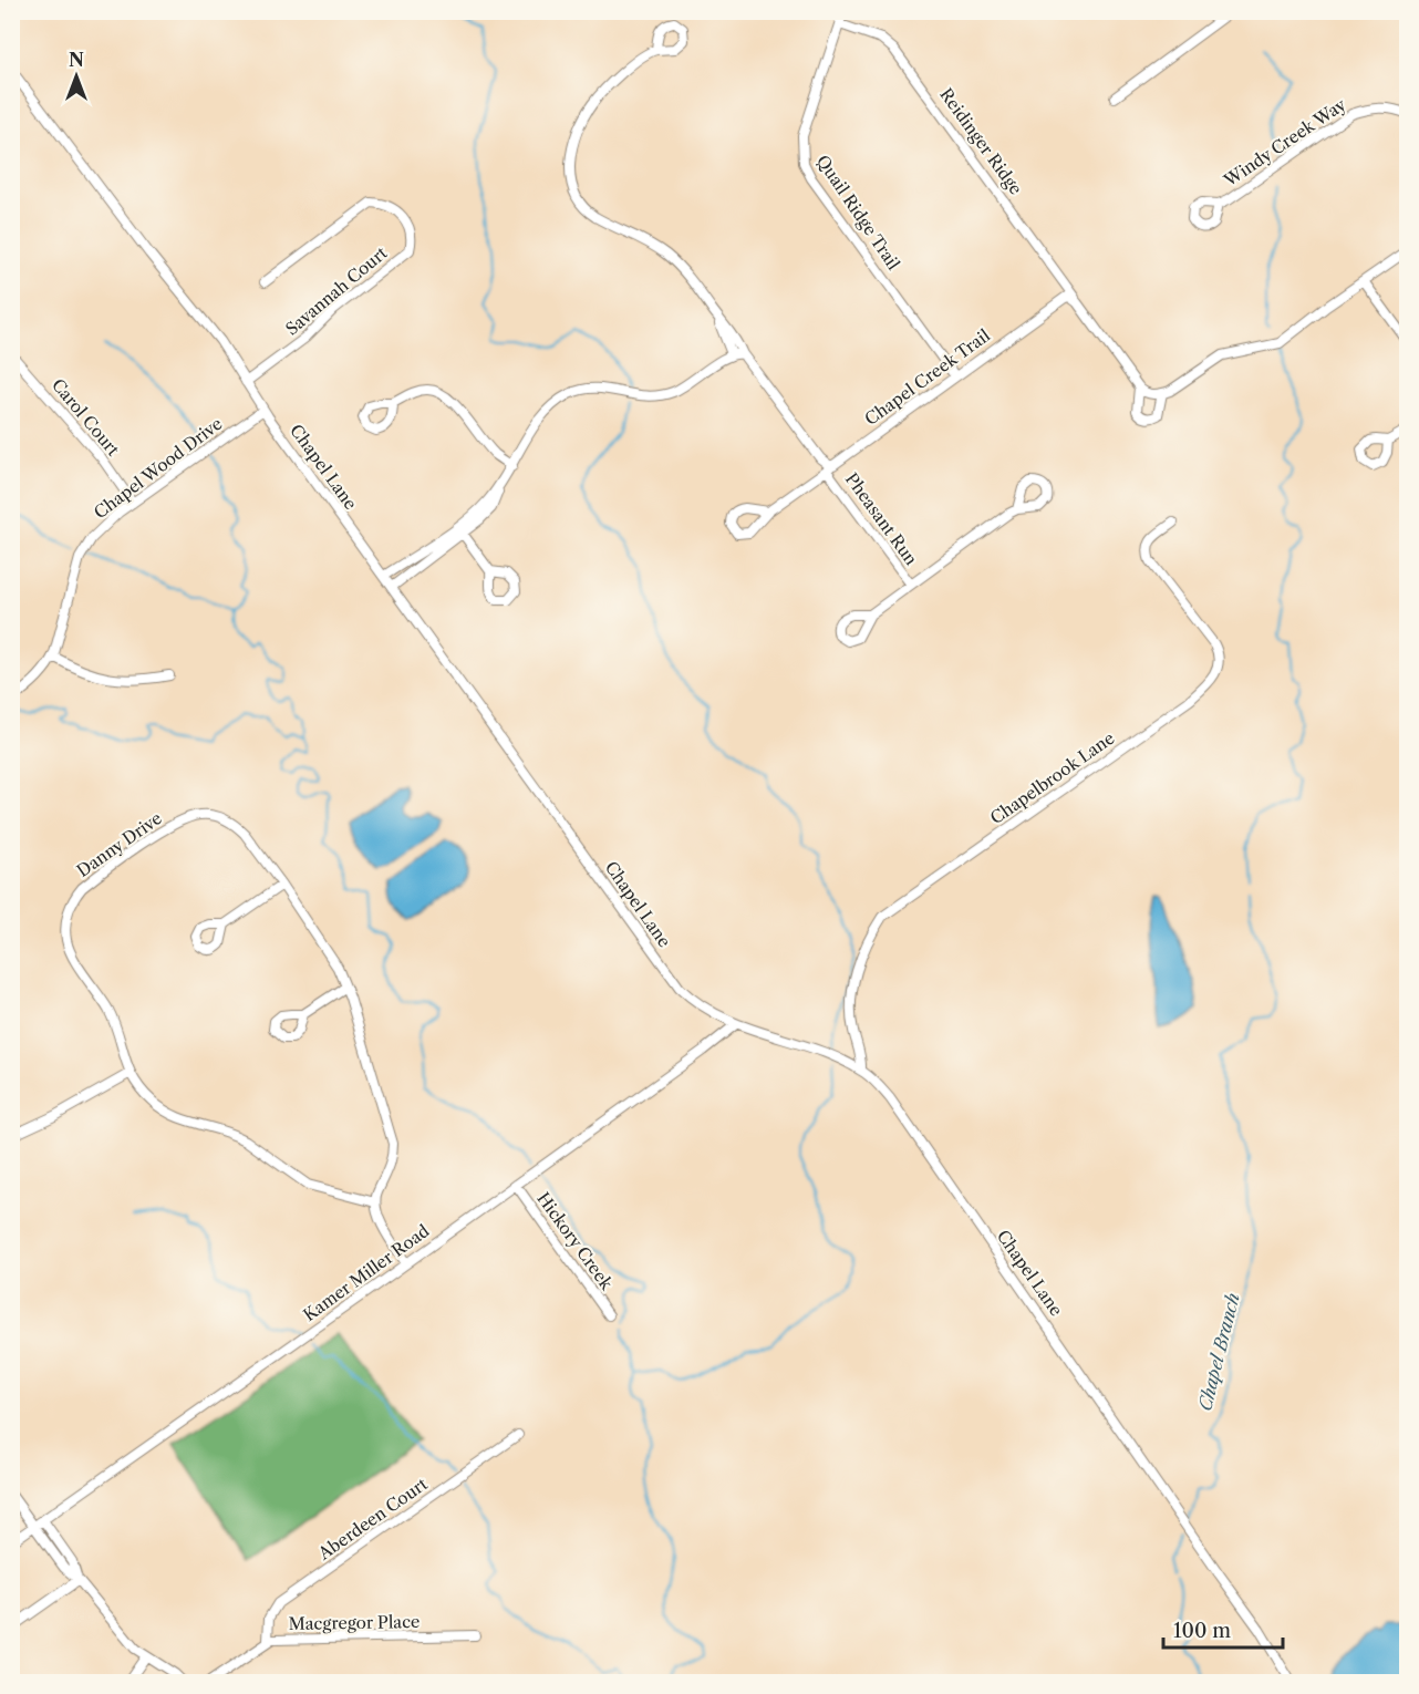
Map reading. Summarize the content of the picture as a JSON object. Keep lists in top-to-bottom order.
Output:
{
  "streets": {
    "street": [
      "Reidinger Ridge",
      "Windy Creek Way",
      "Quail Ridge Trail",
      "Savannah Court",
      "Chapel Creek Trail",
      "Carol Court",
      "Chapel Lane",
      "Chapel Wood Drive",
      "Pheasant Run",
      "Chapelbrook Lane",
      "Danny Drive",
      "Hickory Creek",
      "Kamer Miller Road",
      "Aberdeen Court",
      "Macgregor Place"
    ]
  },
  "crossings": [
    ["Reidinger Ridge", "Quail Ridge Trail"],
    ["Reidinger Ridge", "Chapel Creek Trail"],
    ["Quail Ridge Trail", "Chapel Creek Trail"],
    ["Savannah Court", "Chapel Lane"],
    ["Chapel Creek Trail", "Pheasant Run"],
    ["Carol Court", "Chapel Wood Drive"],
    ["Chapel Lane", "Chapel Wood Drive"],
    ["Chapel Lane", "Chapelbrook Lane"],
    ["Chapel Lane", "Kamer Miller Road"],
    ["Hickory Creek", "Kamer Miller Road"],
    ["Aberdeen Court", "Macgregor Place"]
  ],
  "water": ["Chapel Branch"],
  "scale_bar": "100 m",
  "north": "top"
}
